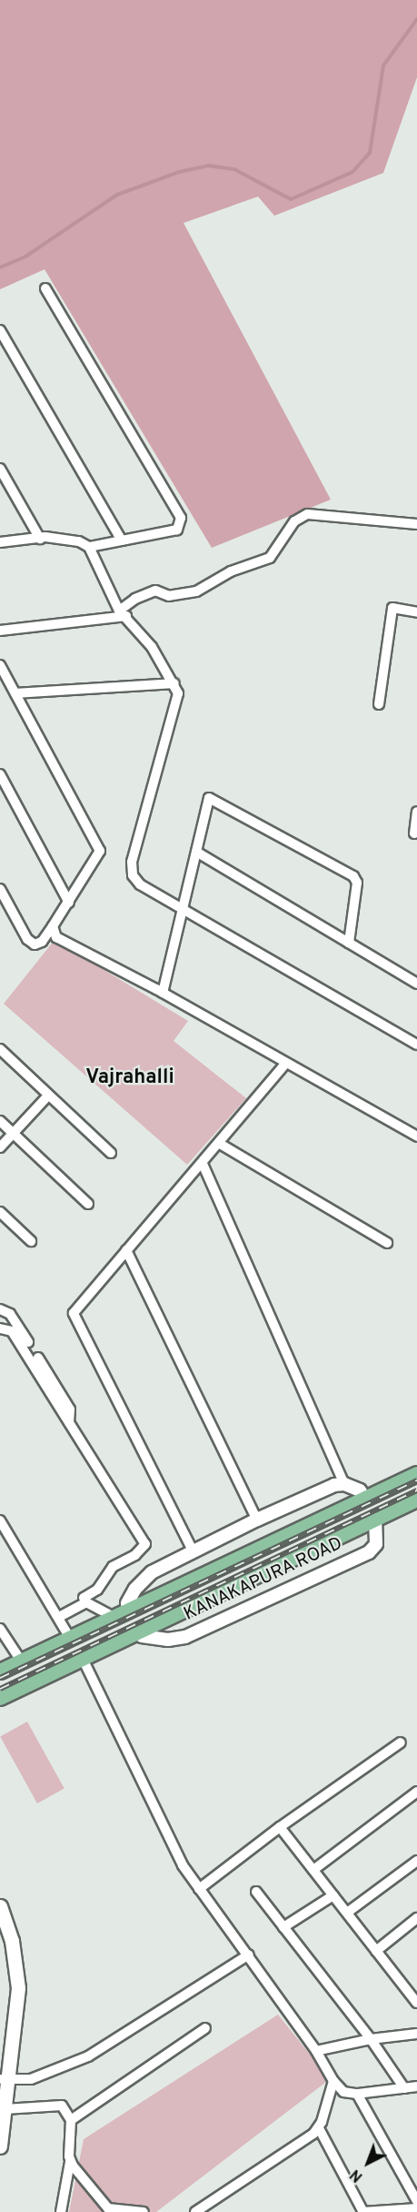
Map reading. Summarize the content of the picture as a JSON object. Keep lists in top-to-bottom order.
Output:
{
  "streets": {
    "highway": ["KANAKAPURA ROAD"]
  },
  "districts": ["Vajrahalli"],
  "north": "bottom left"
}
